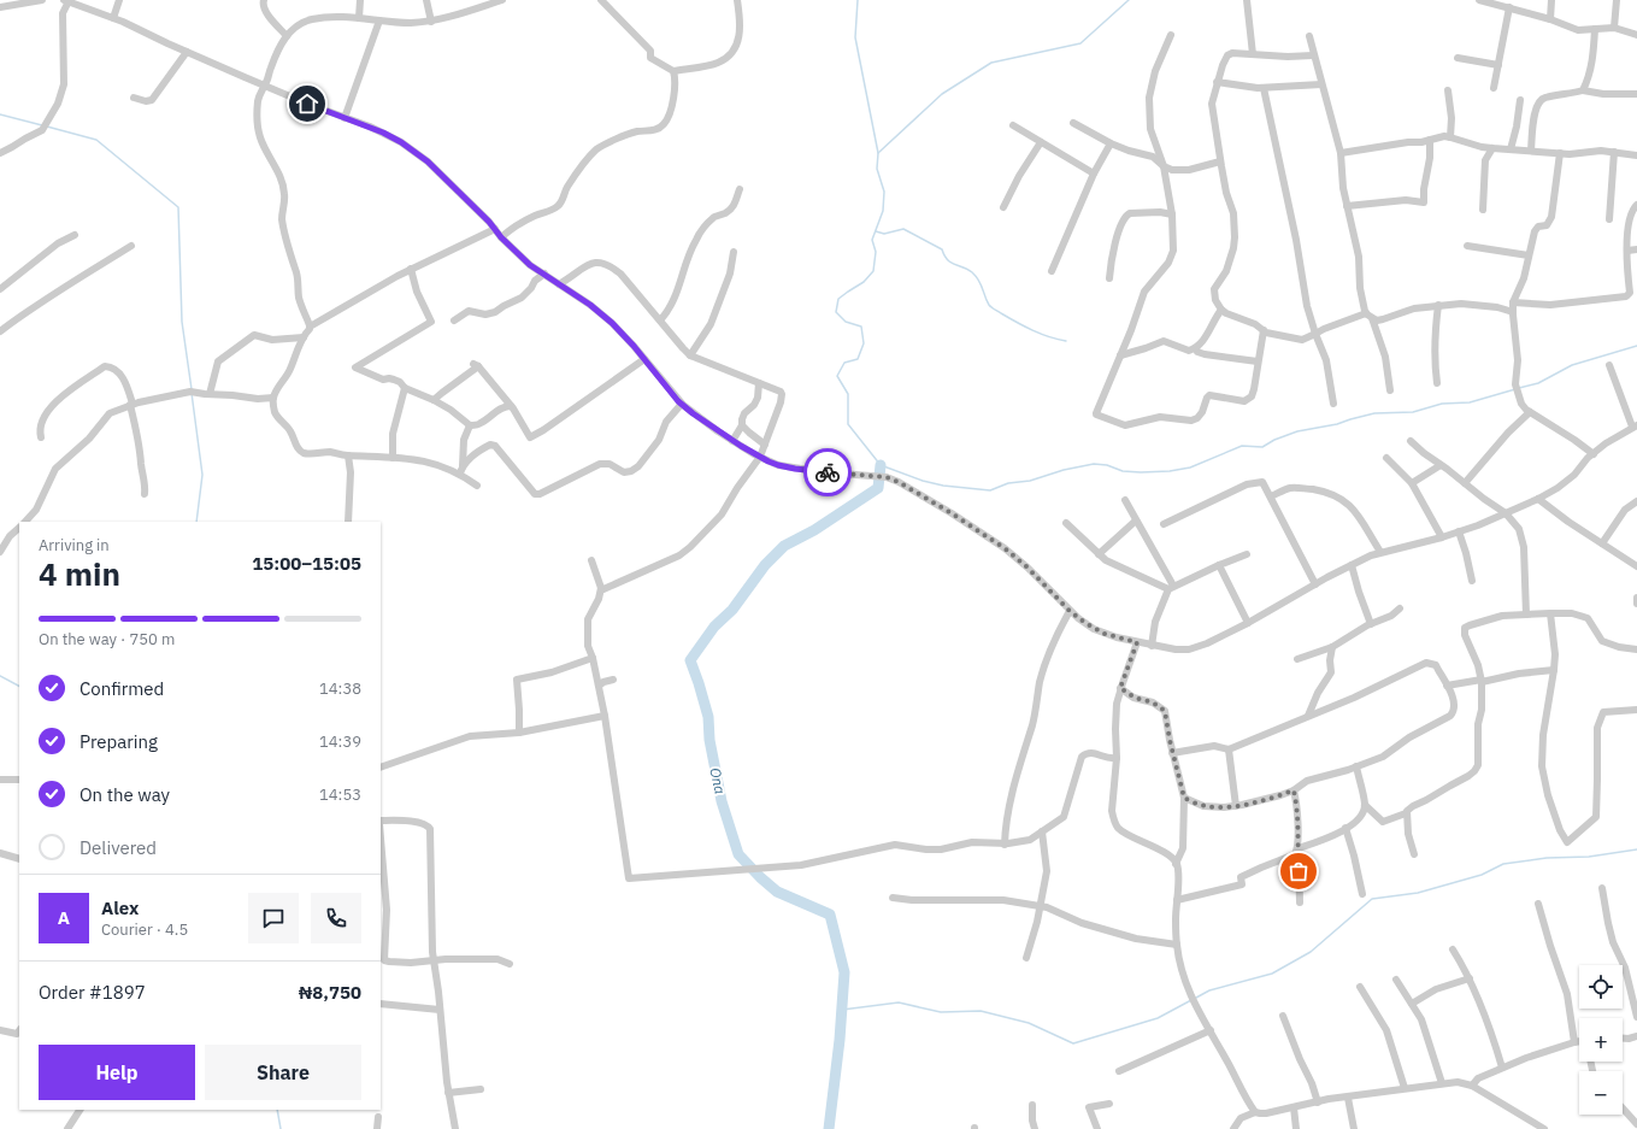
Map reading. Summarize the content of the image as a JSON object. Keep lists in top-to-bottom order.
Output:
{
  "water": ["Ona"],
  "page": {
    "heading": ["4 min", "Arriving in", "15:00–15:05"],
    "panel": [
      "Alex",
      "Courier · 4.5",
      "Order #1897",
      "₦8,750"
    ],
    "bar": "On the way · 750 m",
    "list": [
      ["Confirmed", "14:38"],
      ["Preparing", "14:39"],
      ["On the way", "14:53"],
      "Delivered"
    ],
    "round": "A",
    "map_buttons": ["+", "−"],
    "buttons": ["Help", "Share"]
  }
}
